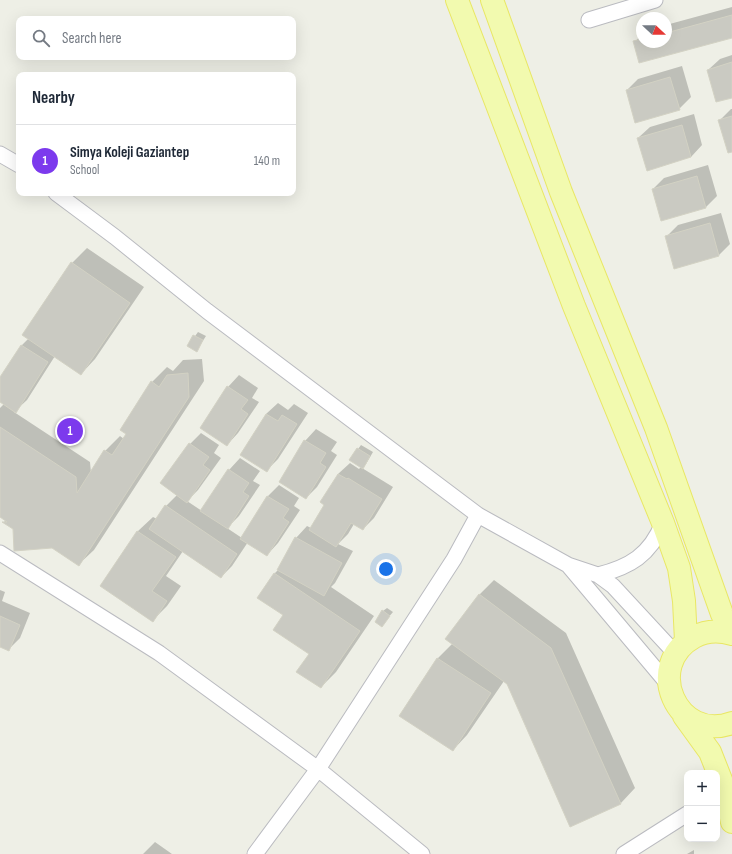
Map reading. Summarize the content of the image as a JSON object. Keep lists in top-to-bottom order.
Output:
{
  "north": "right",
  "page": {
    "search": "Search here",
    "heading": "Nearby",
    "list": [
      {
        "mark": "1",
        "name": "Simya Koleji Gaziantep",
        "note": "School",
        "value": "140 m"
      }
    ],
    "pins": "1",
    "map_buttons": ["+", "−"]
  }
}
